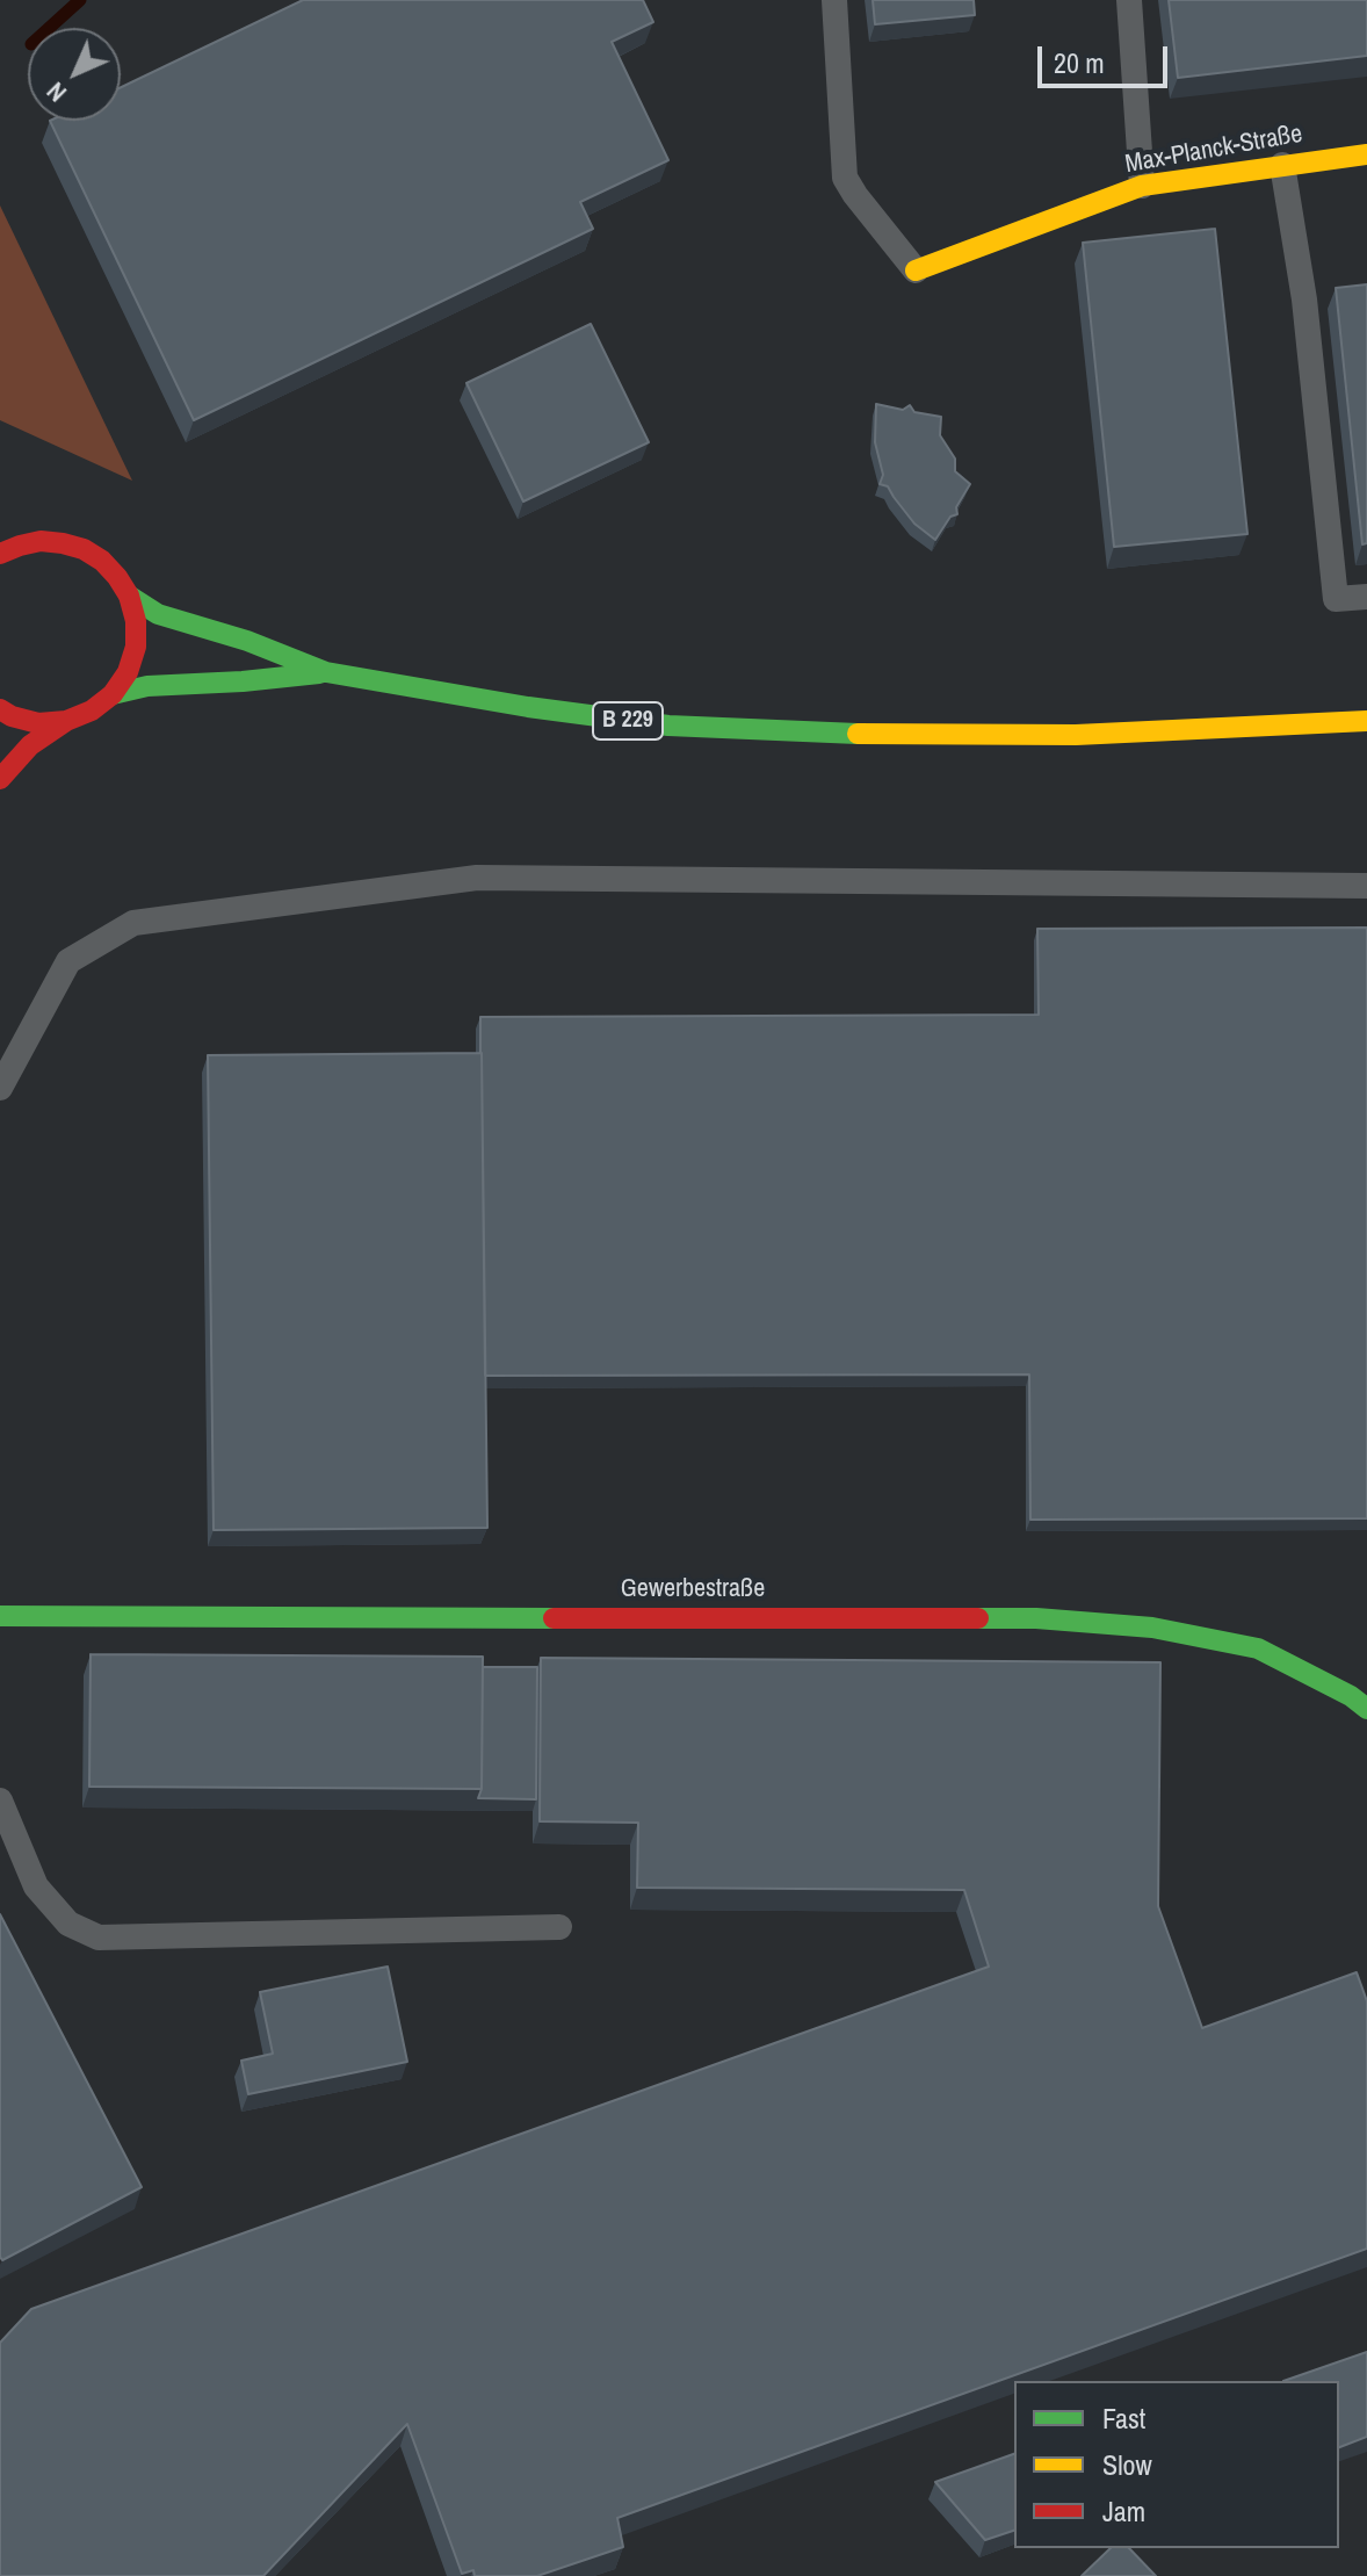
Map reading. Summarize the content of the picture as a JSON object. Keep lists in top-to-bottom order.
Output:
{
  "streets": {
    "main road": ["Max-Planck-Straße", "B 229", "Gewerbestraße"]
  },
  "legend": ["Fast", "Slow", "Jam"],
  "scale_bar": "20 m",
  "north": "bottom left"
}
